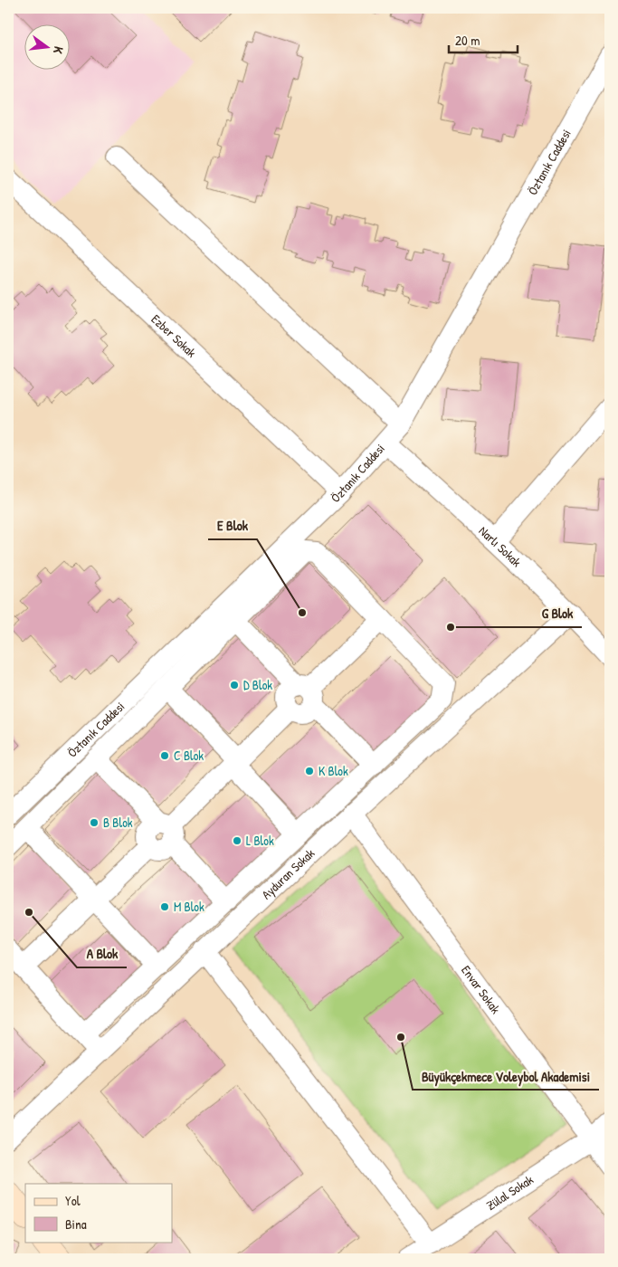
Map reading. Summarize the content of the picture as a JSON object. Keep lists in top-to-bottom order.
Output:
{
  "streets": {
    "street": [
      "Öztanık Caddesi",
      "Ezber Sokak",
      "Narlı Sokak",
      "Ayduran Sokak",
      "Envar Sokak",
      "Zülal Sokak"
    ]
  },
  "crossings": [
    ["Öztanık Caddesi", "Ezber Sokak"],
    ["Öztanık Caddesi", "Narlı Sokak"],
    ["Narlı Sokak", "Ayduran Sokak"],
    ["Ayduran Sokak", "Envar Sokak"],
    ["Envar Sokak", "Zülal Sokak"]
  ],
  "places": [
    "E Blok",
    "G Blok",
    "D Blok",
    "C Blok",
    "K Blok",
    "B Blok",
    "L Blok",
    "M Blok",
    "A Blok",
    "Büyükçekmece Voleybol Akademisi"
  ],
  "legend": ["Yol", "Bina"],
  "scale_bar": "20 m",
  "north": "right"
}
